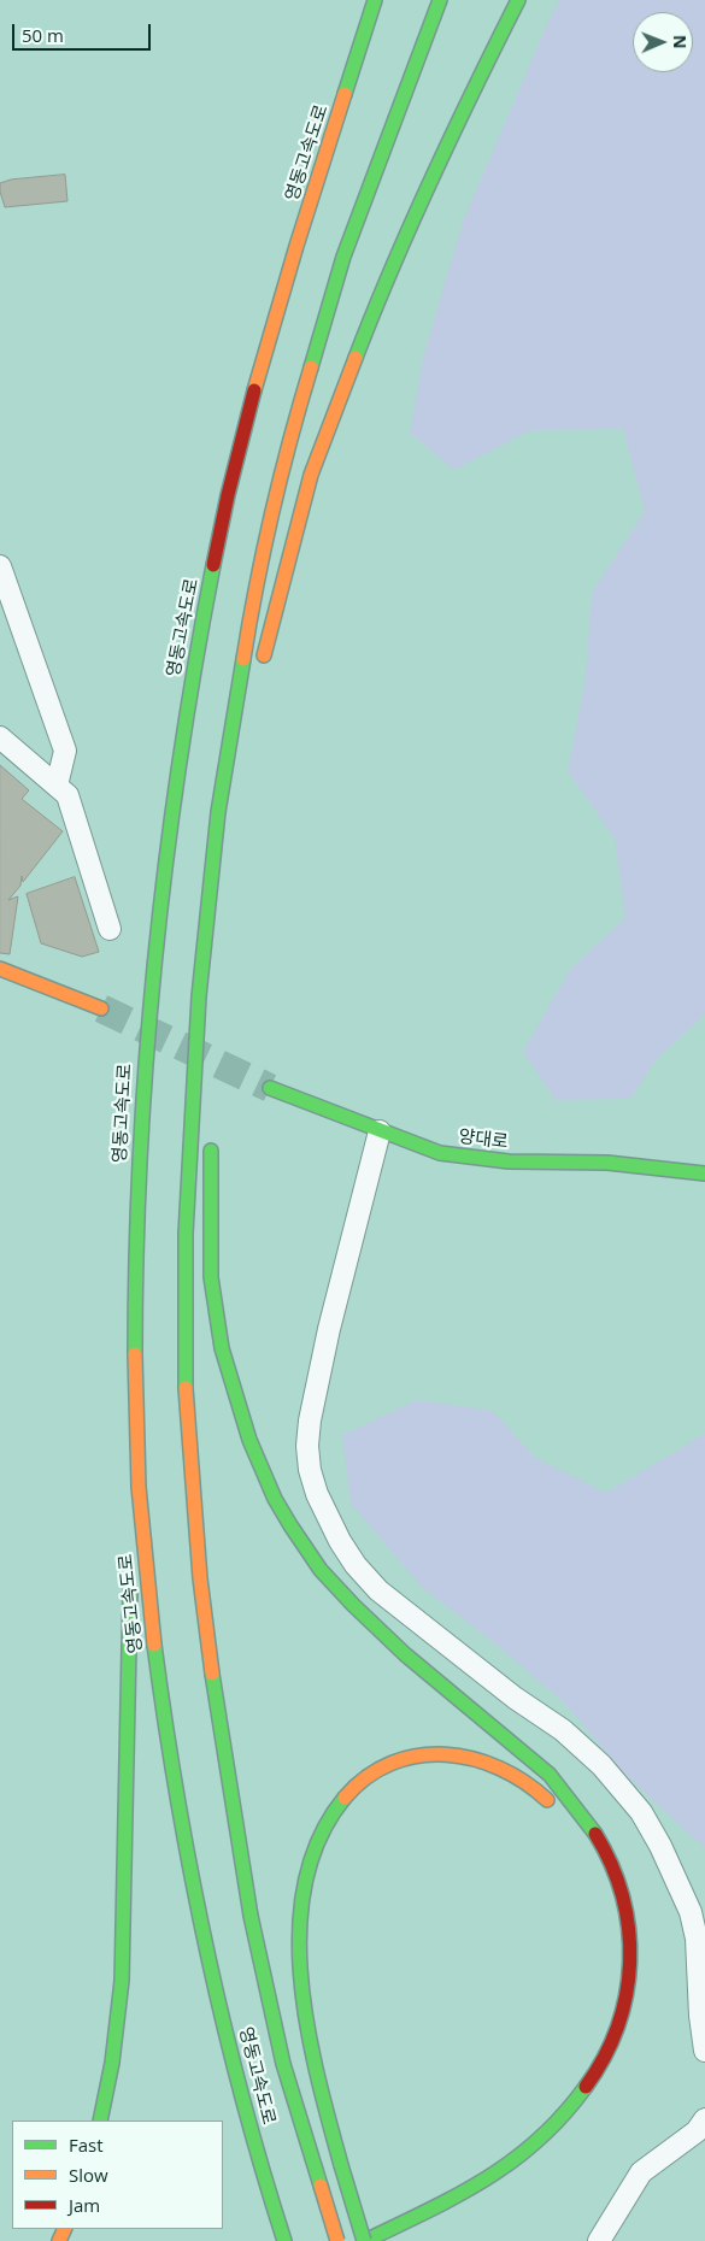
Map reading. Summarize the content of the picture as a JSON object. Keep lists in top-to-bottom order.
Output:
{
  "streets": {
    "main road": ["영동고속도로", "양대로"]
  },
  "legend": ["Fast", "Slow", "Jam"],
  "scale_bar": "50 m",
  "north": "right"
}
